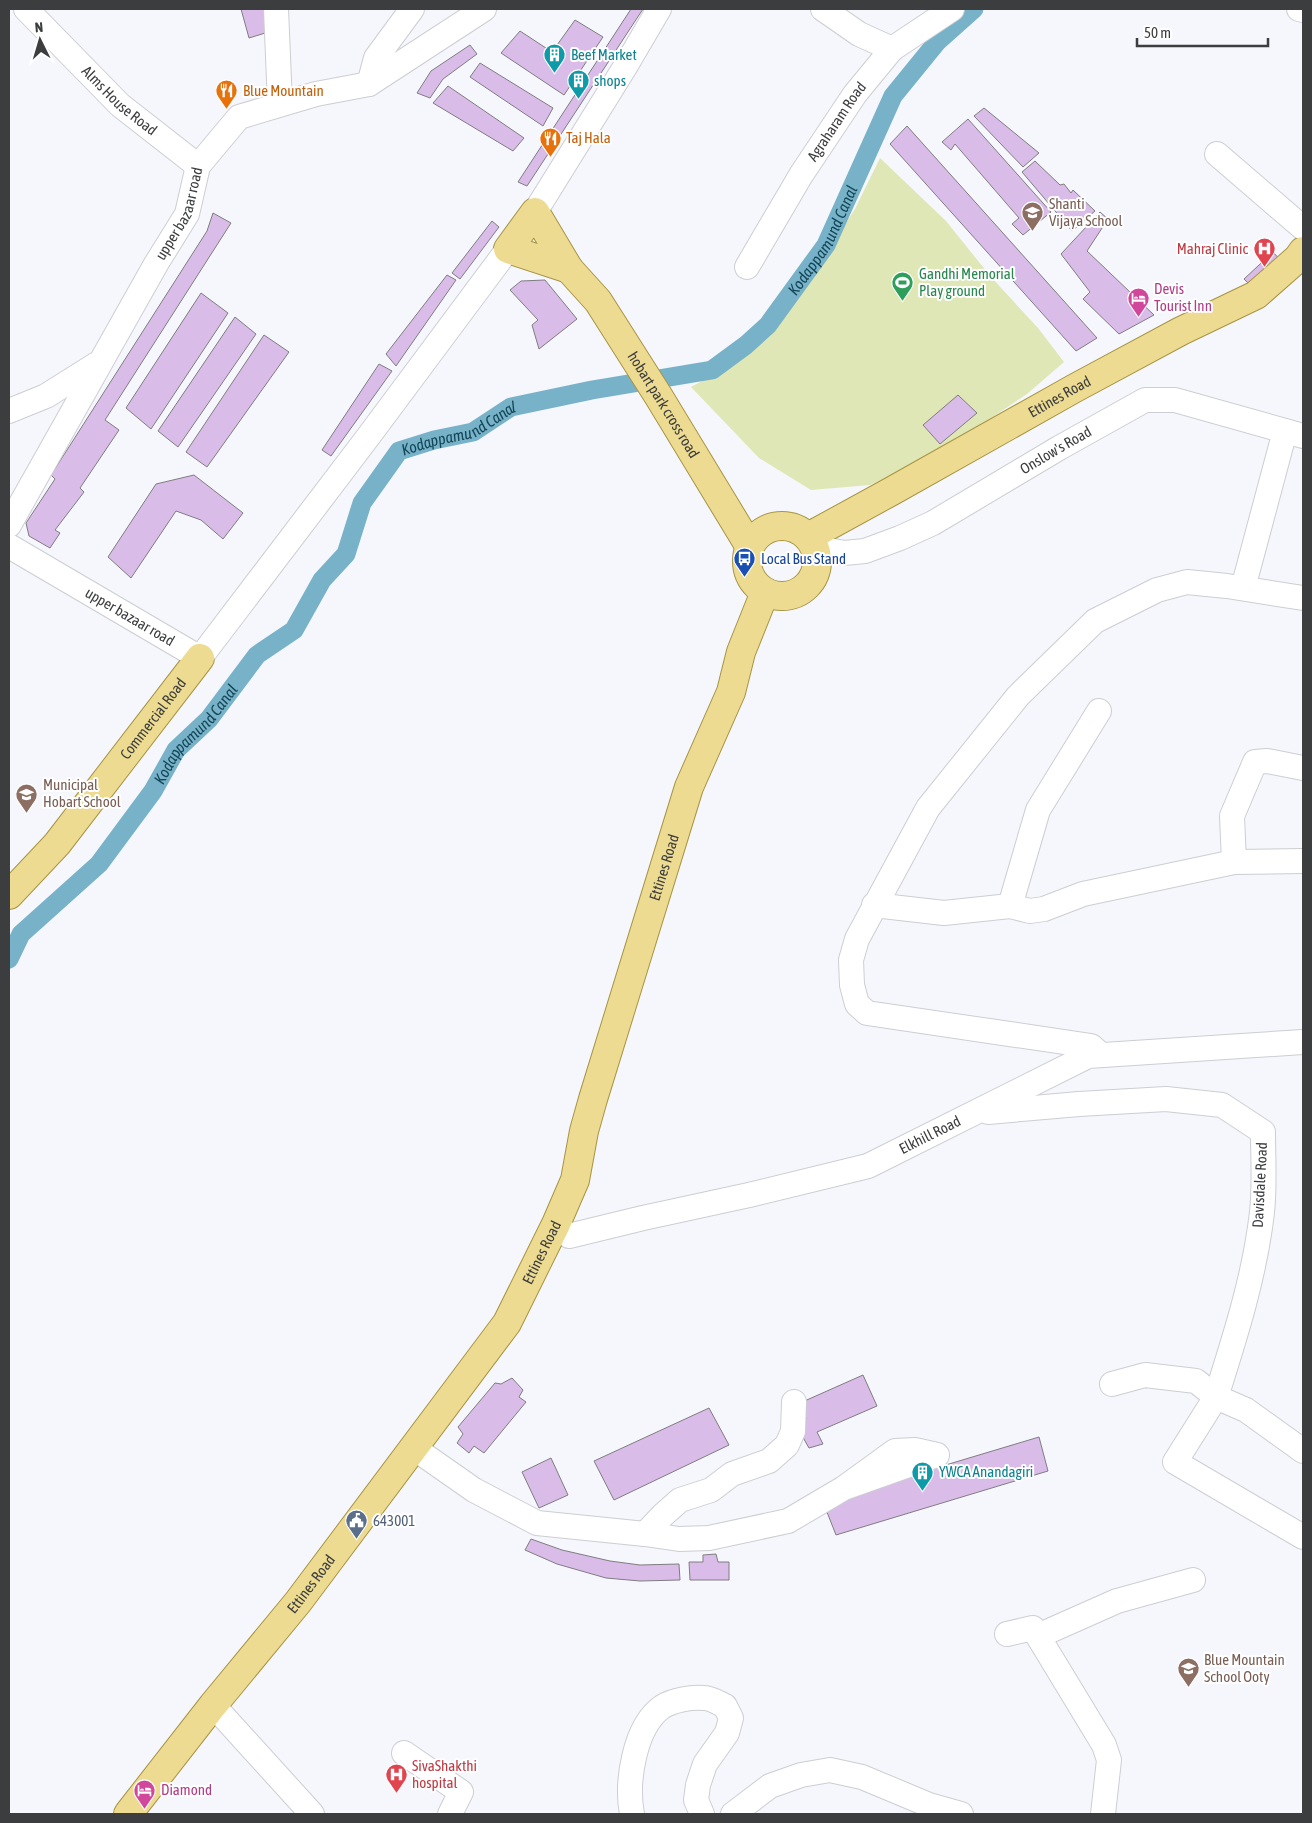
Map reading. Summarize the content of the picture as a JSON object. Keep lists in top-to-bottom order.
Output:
{
  "streets": {
    "main road": ["Ettines Road", "hobart park cross road", "Commercial Road"],
    "street": [
      "Alms House Road",
      "Agraharam Road",
      "upper bazaar road",
      "Onslow's Road",
      "Elkhill Road",
      "Davisdale Road"
    ]
  },
  "crossings": [
    ["Alms House Road", "upper bazaar road"],
    ["upper bazaar road", "Commercial Road"],
    ["Ettines Road", "hobart park cross road"],
    ["Ettines Road", "Onslow's Road"],
    ["Ettines Road", "Elkhill Road"],
    ["hobart park cross road", "Onslow's Road"],
    ["Elkhill Road", "Davisdale Road"]
  ],
  "water": ["Kodappamund Canal"],
  "places": {
    "building": ["Beef Market", "shops", "YWCA Anandagiri"],
    "restaurant": ["Blue Mountain", "Taj Hala"],
    "school or university": ["Shanti Vijaya School", "Municipal Hobart School", "Blue Mountain School Ooty"],
    "hospital": ["Mahraj Clinic", "SivaShakthi hospital"],
    "sports": ["Gandhi Memorial Play ground"],
    "hotel": ["Devis Tourist Inn", "Diamond"],
    "bus stop": ["Local Bus Stand"],
    "public building": ["643001"]
  },
  "scale_bar": "50 m",
  "north": "top"
}
